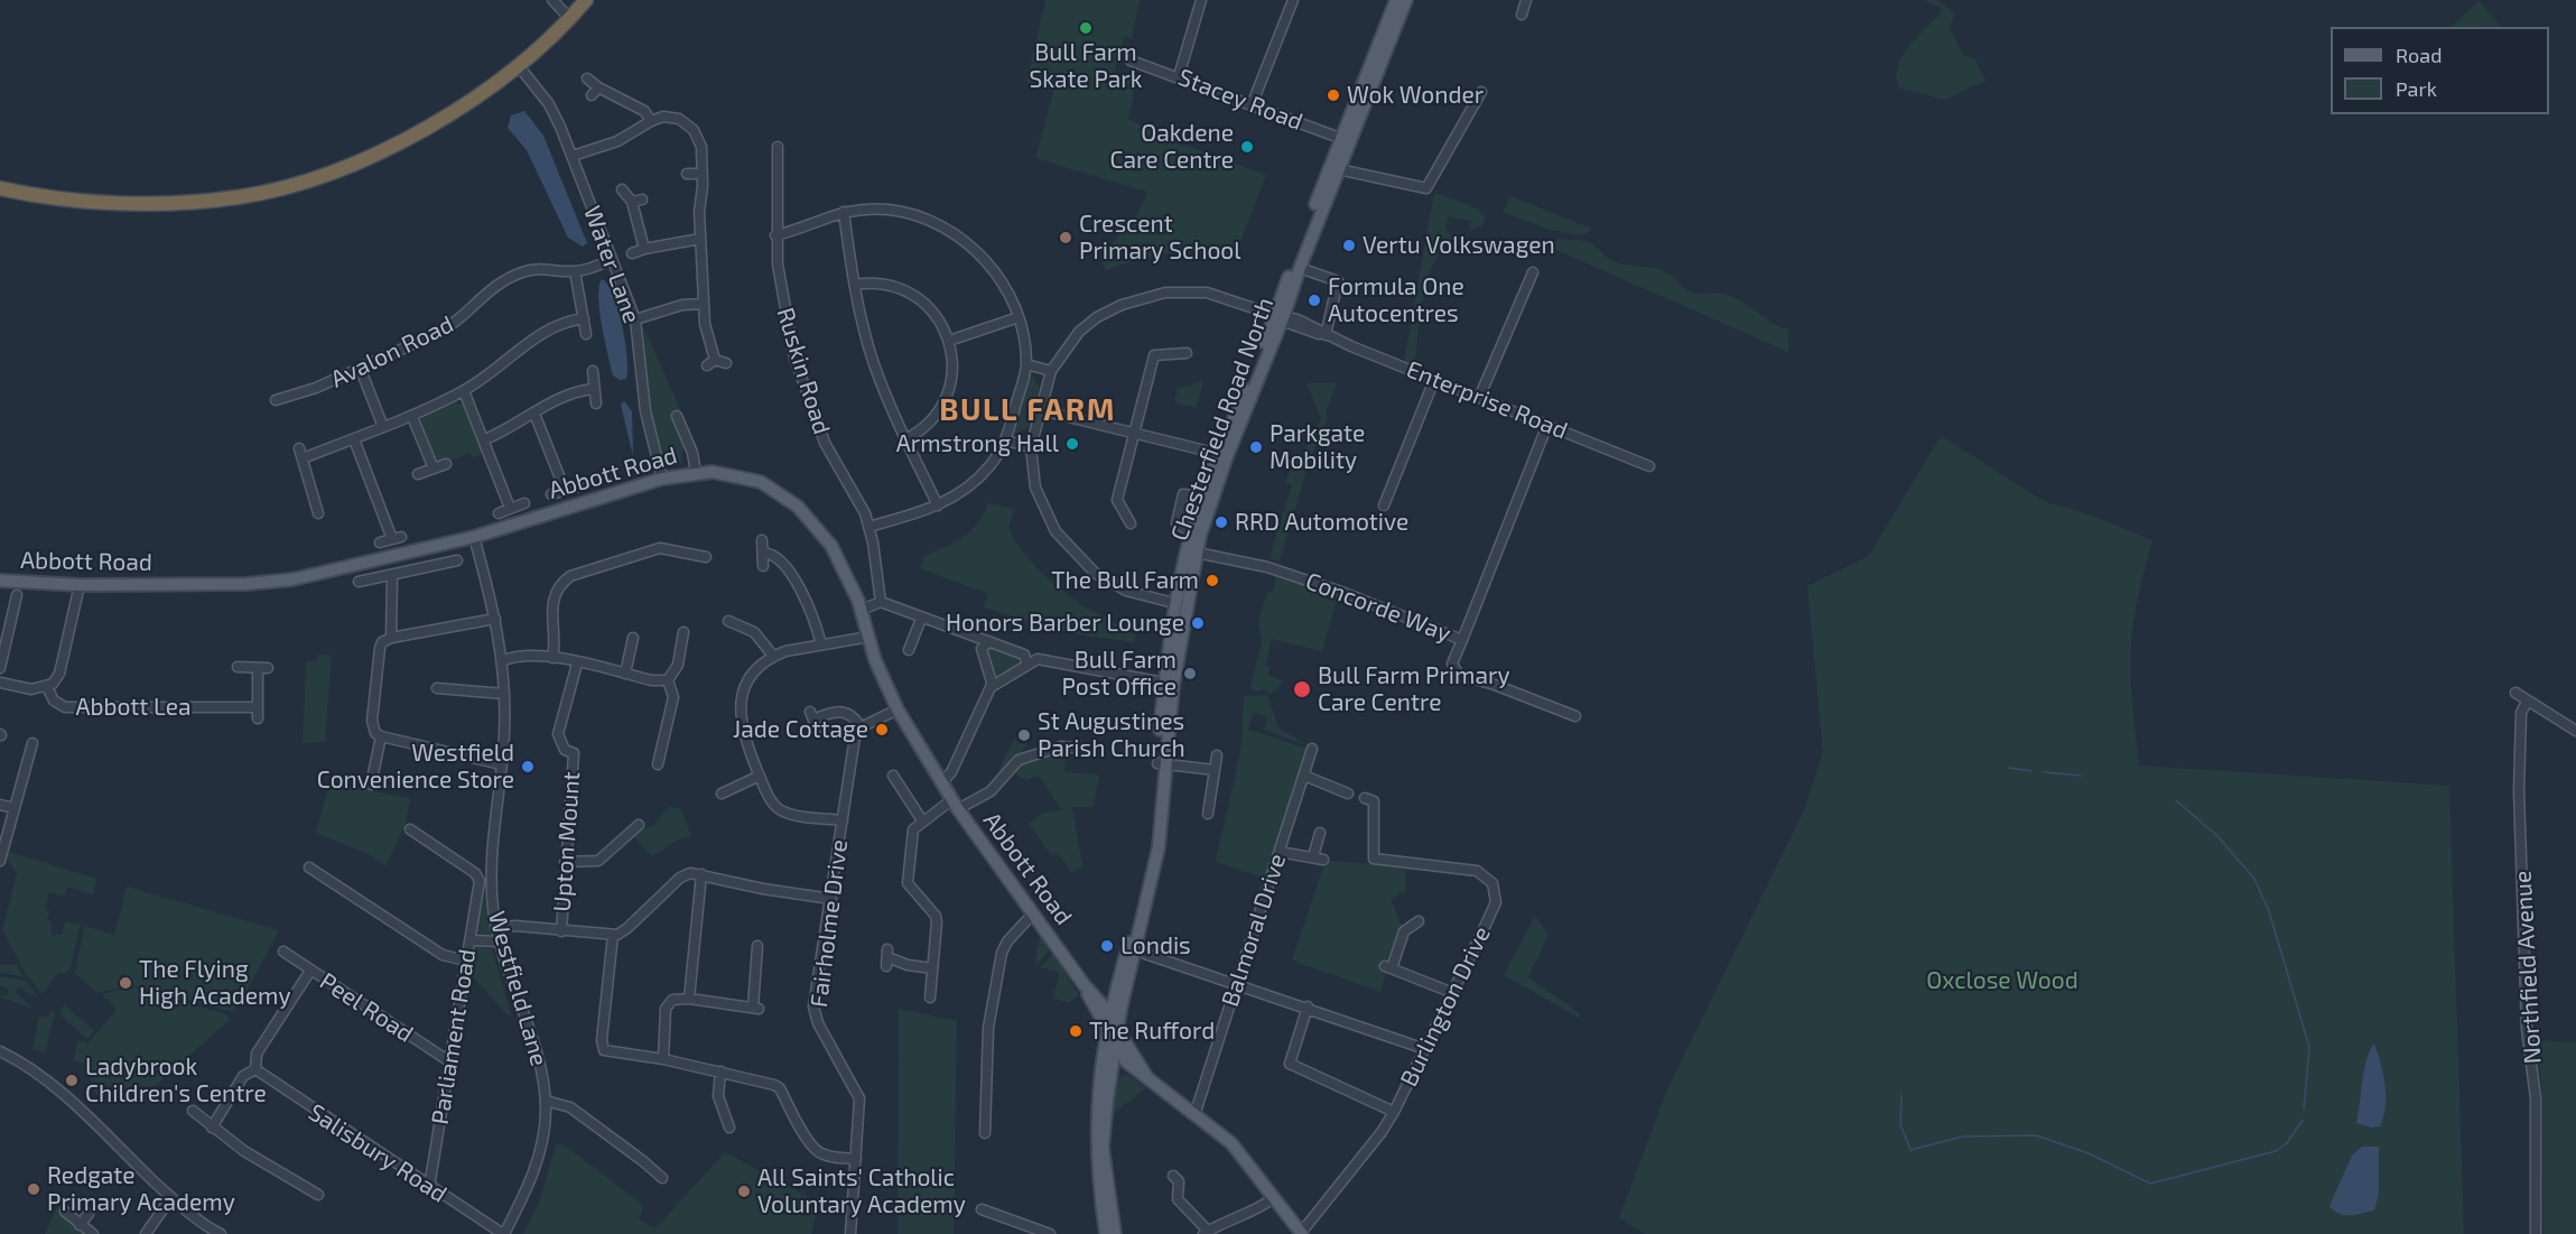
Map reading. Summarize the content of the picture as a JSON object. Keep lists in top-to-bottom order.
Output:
{
  "streets": {
    "main road": ["Chesterfield Road North", "Abbott Road"],
    "street": [
      "Stacey Road",
      "Water Lane",
      "Avalon Road",
      "Ruskin Road",
      "Enterprise Road",
      "Concorde Way",
      "Abbott Lea",
      "Upton Mount",
      "Fairholme Drive",
      "Balmoral Drive",
      "Northfield Avenue",
      "Westfield Lane",
      "Burlington Drive",
      "Peel Road",
      "Parliament Road",
      "Salisbury Road"
    ]
  },
  "crossings": [
    ["Stacey Road", "Chesterfield Road North"],
    ["Water Lane", "Avalon Road"],
    ["Water Lane", "Abbott Road"],
    ["Enterprise Road", "Chesterfield Road North"],
    ["Enterprise Road", "Concorde Way"],
    ["Chesterfield Road North", "Abbott Road"],
    ["Chesterfield Road North", "Concorde Way"],
    ["Abbott Road", "Abbott Lea"],
    ["Abbott Road", "Westfield Lane"],
    ["Westfield Lane", "Salisbury Road"],
    ["Peel Road", "Parliament Road"],
    ["Parliament Road", "Salisbury Road"]
  ],
  "districts": ["BULL FARM"],
  "parks": ["Oxclose Wood"],
  "places": [
    "Bull Farm Skate Park",
    "Wok Wonder",
    "Oakdene Care Centre",
    "Crescent Primary School",
    "Vertu Volkswagen",
    "Formula One Autocentres",
    "Armstrong Hall",
    "Parkgate Mobility",
    "RRD Automotive",
    "The Bull Farm",
    "Honors Barber Lounge",
    "Bull Farm Post Office",
    "Bull Farm Primary Care Centre",
    "Jade Cottage",
    "St Augustines Parish Church",
    "Westfield Convenience Store",
    "Londis",
    "The Flying High Academy",
    "The Rufford",
    "Ladybrook Children's Centre",
    "Redgate Primary Academy",
    "All Saints' Catholic Voluntary Academy"
  ],
  "legend": ["Road", "Park"]
}
